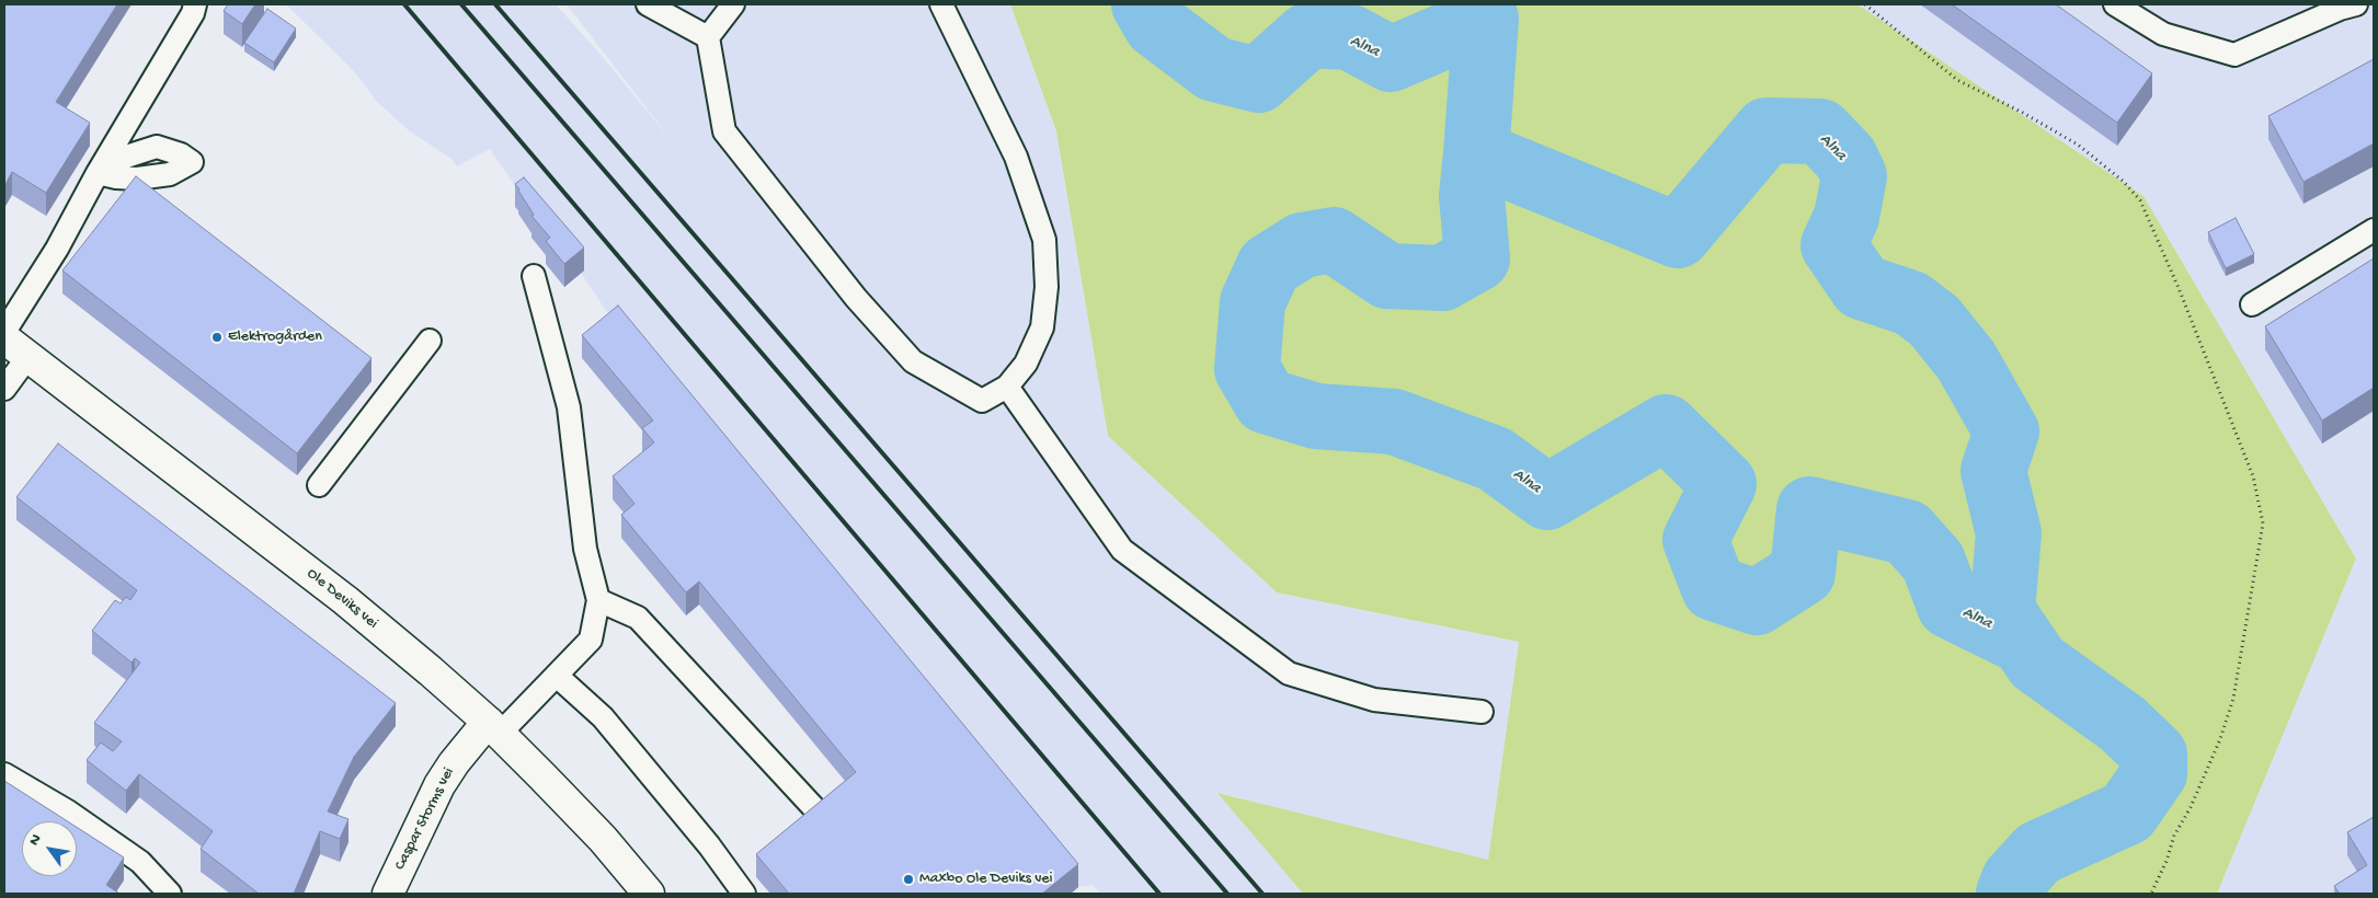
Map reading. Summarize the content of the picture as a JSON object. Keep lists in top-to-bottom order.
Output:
{
  "streets": {
    "street": ["Ole Deviks vei", "Caspar Storms vei"]
  },
  "crossings": [
    ["Ole Deviks vei", "Caspar Storms vei"]
  ],
  "water": ["Alna"],
  "places": ["Elektrogården", "Maxbo Ole Deviks vei"],
  "north": "top left"
}
